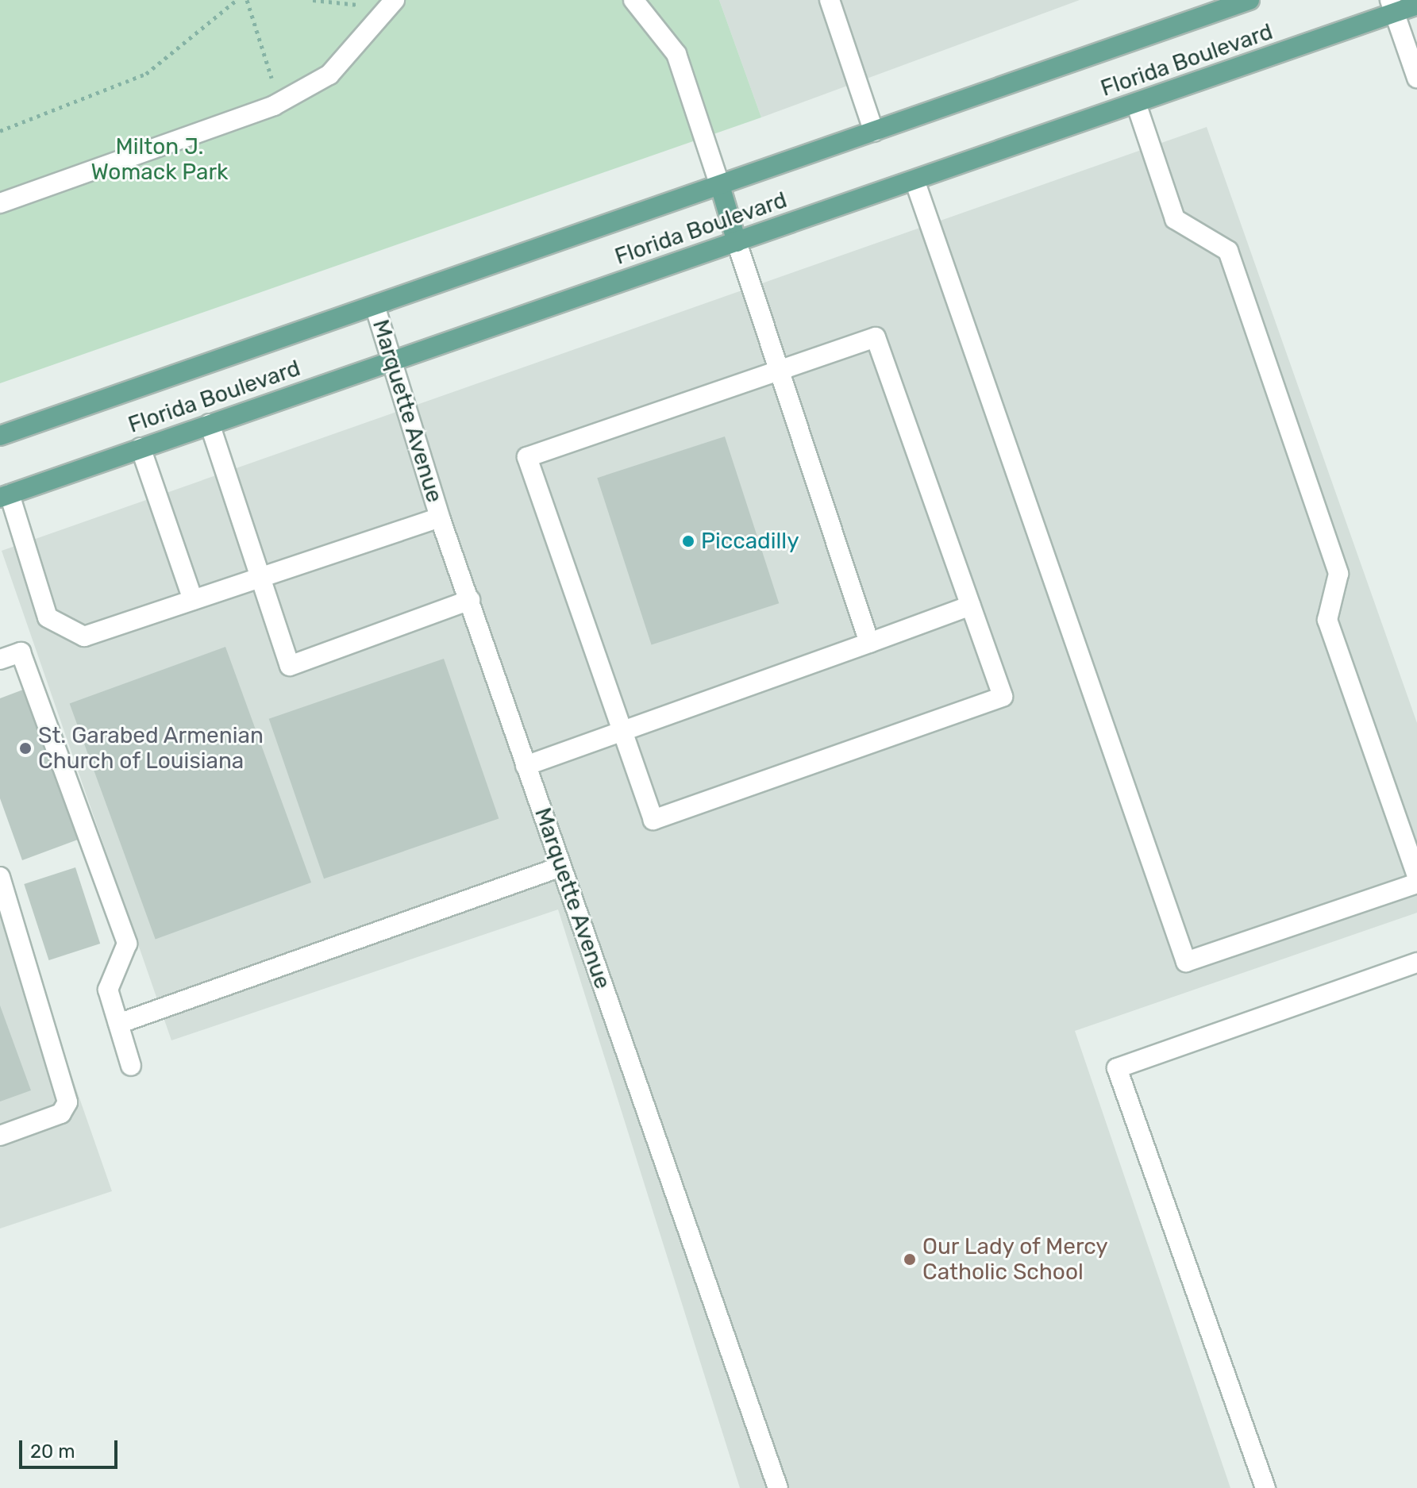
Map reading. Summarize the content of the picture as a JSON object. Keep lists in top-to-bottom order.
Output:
{
  "streets": {
    "main road": ["Florida Boulevard"],
    "street": ["Marquette Avenue"]
  },
  "crossings": [
    ["Florida Boulevard", "Marquette Avenue"]
  ],
  "parks": ["Milton J. Womack Park"],
  "places": ["Piccadilly", "St. Garabed Armenian Church of Louisiana", "Our Lady of Mercy Catholic School"],
  "scale_bar": "20 m"
}
